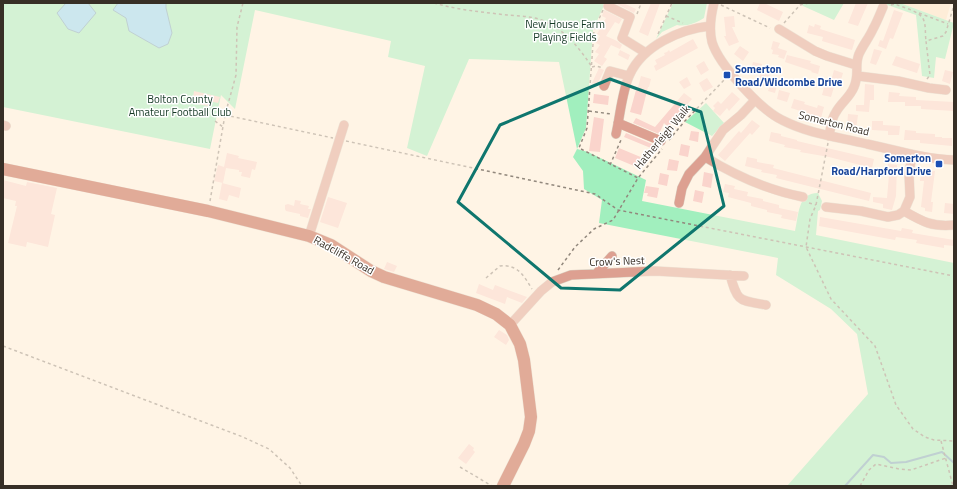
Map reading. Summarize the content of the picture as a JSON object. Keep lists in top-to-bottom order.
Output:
{
  "streets": {
    "main road": ["Radcliffe Road"],
    "street": ["Somerton Road", "Crow's Nest"],
    "path": ["Hatherleigh Walk"]
  },
  "crossings": [
    ["Somerton Road", "Hatherleigh Walk"],
    ["Radcliffe Road", "Crow's Nest"]
  ],
  "parks": ["New House Farm Playing Fields", "Bolton County Amateur Football Club"],
  "places": {
    "transit": ["Somerton Road/Widcombe Drive", "Somerton Road/Harpford Drive"]
  }
}
